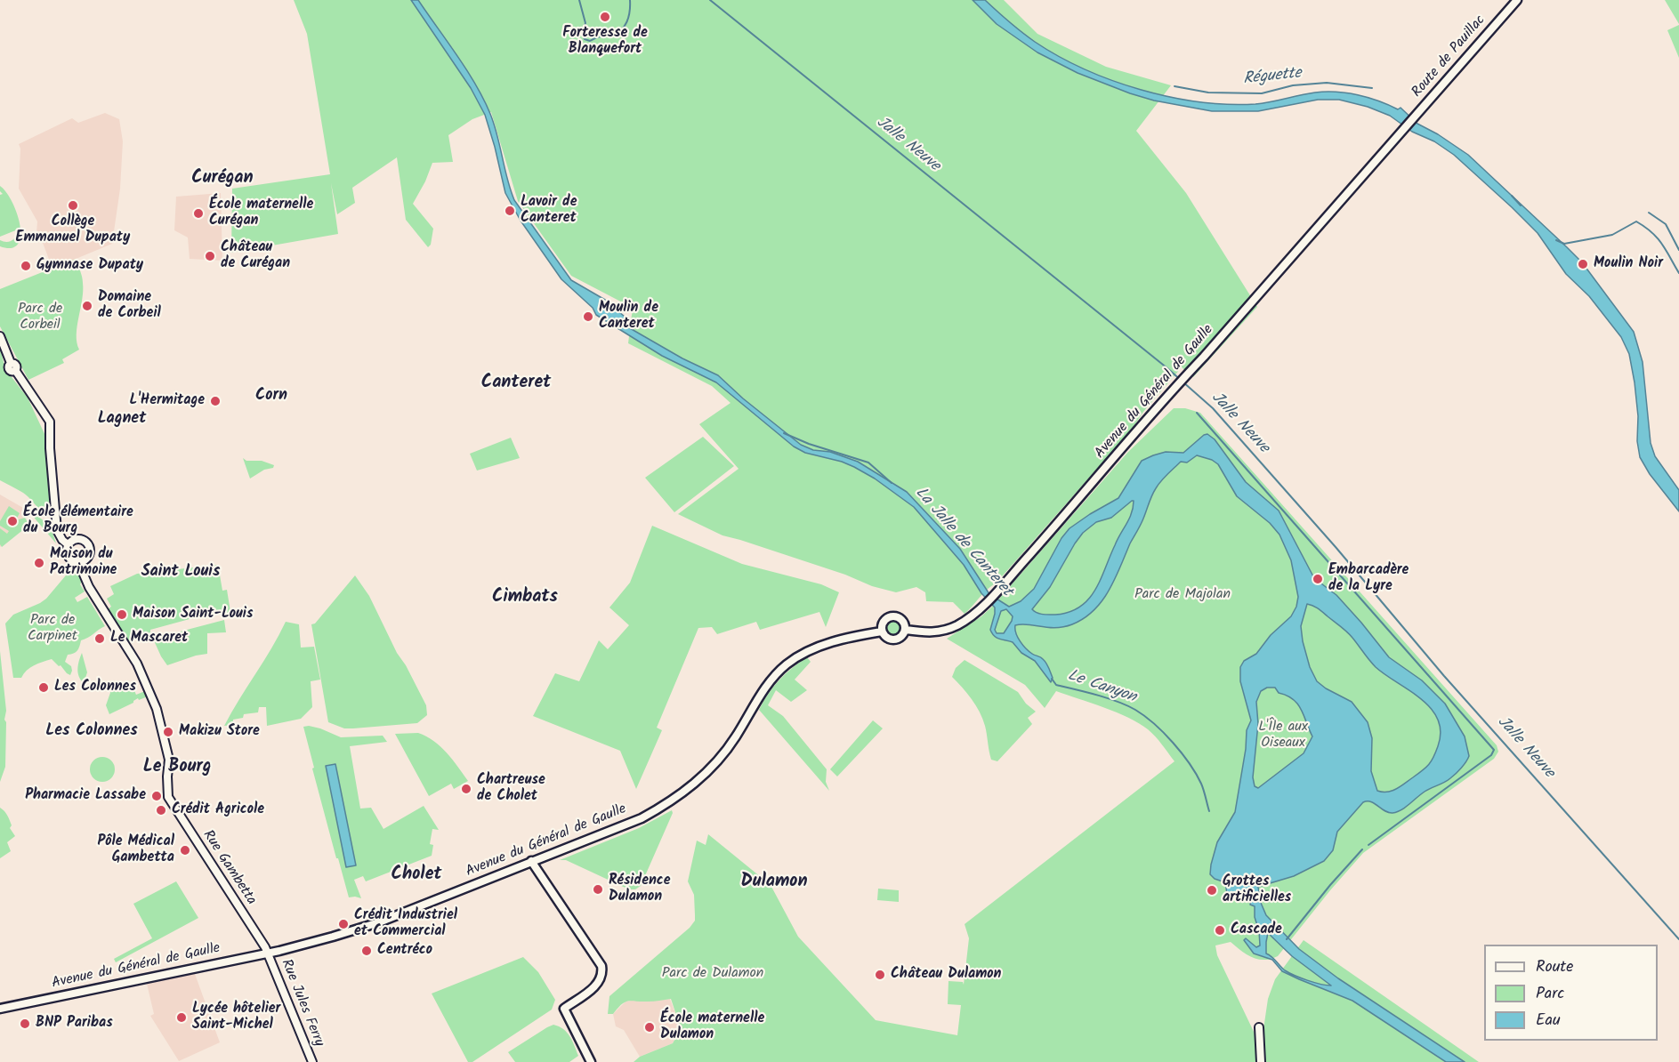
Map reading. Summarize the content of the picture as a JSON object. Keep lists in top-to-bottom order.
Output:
{
  "streets": {
    "main road": ["Route de Pauillac", "Avenue du Général de Gaulle"],
    "street": ["Rue Gambetta", "Rue Jules Ferry"]
  },
  "crossings": [
    ["Route de Pauillac", "Avenue du Général de Gaulle"],
    ["Avenue du Général de Gaulle", "Rue Gambetta"],
    ["Avenue du Général de Gaulle", "Rue Jules Ferry"],
    ["Rue Gambetta", "Rue Jules Ferry"]
  ],
  "districts": [
    "Curégan",
    "Canteret",
    "Corn",
    "Lagnet",
    "Saint Louis",
    "Cimbats",
    "Les Colonnes",
    "Le Bourg",
    "Cholet",
    "Dulamon"
  ],
  "water": [
    "Réguette",
    "Jalle Neuve",
    "La Jalle de Canteret",
    "Le Canyon"
  ],
  "parks": [
    "Parc de Corbeil",
    "Parc de Majolan",
    "Parc de Carpinet",
    "L'Île aux Oiseaux",
    "Parc de Dulamon"
  ],
  "places": [
    "Forteresse de Blanquefort",
    "Collège Emmanuel Dupaty",
    "Lavoir de Canteret",
    "École maternelle Curégan",
    "Château de Curégan",
    "Moulin Noir",
    "Gymnase Dupaty",
    "Domaine de Corbeil",
    "Moulin de Canteret",
    "L'Hermitage",
    "École élémentaire du Bourg",
    "Maison du Patrimoine",
    "Embarcadère de la Lyre",
    "Maison Saint-Louis",
    "Le Mascaret",
    "Les Colonnes",
    "Makizu Store",
    "Chartreuse de Cholet",
    "Pharmacie Lassabe",
    "Crédit Agricole",
    "Pôle Médical Gambetta",
    "Résidence Dulamon",
    "Grottes artificielles",
    "Crédit Industriel et Commercial",
    "Cascade",
    "Centréco",
    "Château Dulamon",
    "Lycée hôtelier Saint-Michel",
    "BNP Paribas",
    "École maternelle Dulamon"
  ],
  "legend": ["Route", "Parc", "Eau"]
}
